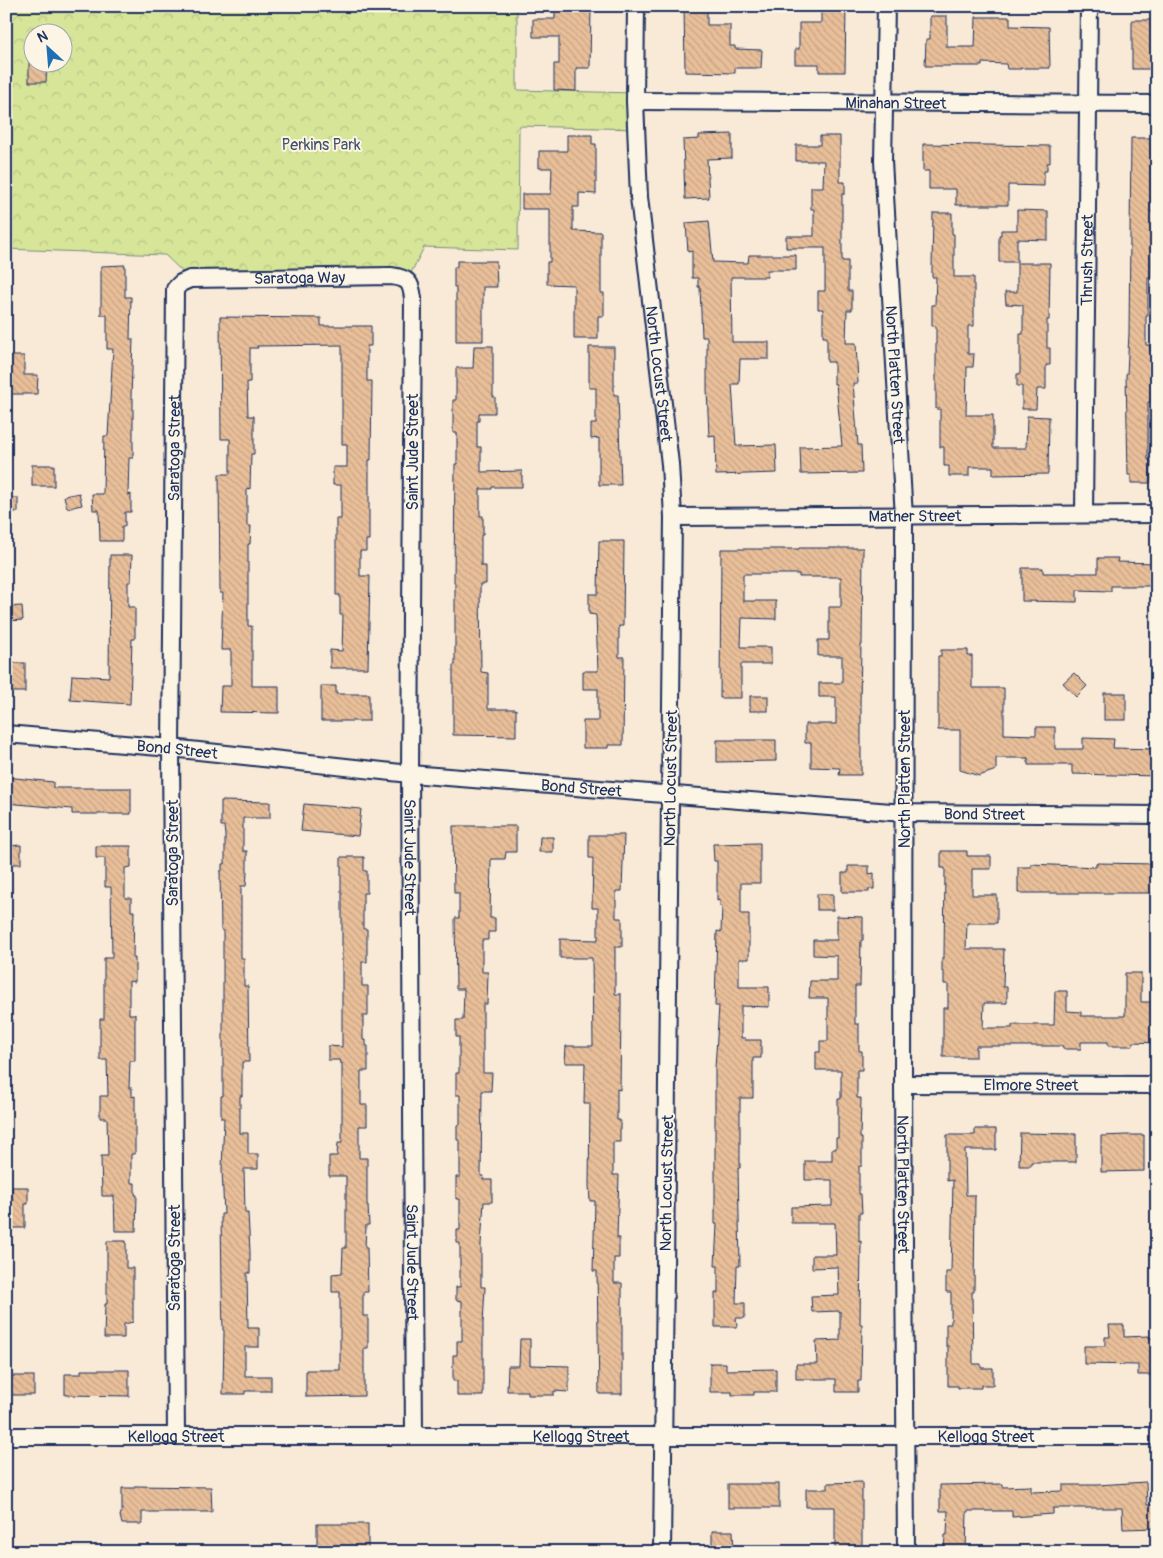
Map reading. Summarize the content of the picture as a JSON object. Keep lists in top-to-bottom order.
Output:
{
  "streets": {
    "street": [
      "Minahan Street",
      "Thrush Street",
      "Saratoga Way",
      "North Locust Street",
      "North Platten Street",
      "Saratoga Street",
      "Saint Jude Street",
      "Mather Street",
      "Bond Street",
      "Elmore Street",
      "Kellogg Street"
    ]
  },
  "crossings": [
    ["Minahan Street", "Thrush Street"],
    ["Minahan Street", "North Locust Street"],
    ["Minahan Street", "North Platten Street"],
    ["Thrush Street", "Mather Street"],
    ["Saratoga Way", "Saratoga Street"],
    ["Saratoga Way", "Saint Jude Street"],
    ["North Locust Street", "Mather Street"],
    ["North Locust Street", "Bond Street"],
    ["North Locust Street", "Kellogg Street"],
    ["North Platten Street", "Mather Street"],
    ["North Platten Street", "Bond Street"],
    ["North Platten Street", "Elmore Street"],
    ["North Platten Street", "Kellogg Street"],
    ["Saratoga Street", "Bond Street"],
    ["Saratoga Street", "Kellogg Street"],
    ["Saint Jude Street", "Bond Street"],
    ["Saint Jude Street", "Kellogg Street"]
  ],
  "parks": ["Perkins Park"],
  "north": "top left"
}
